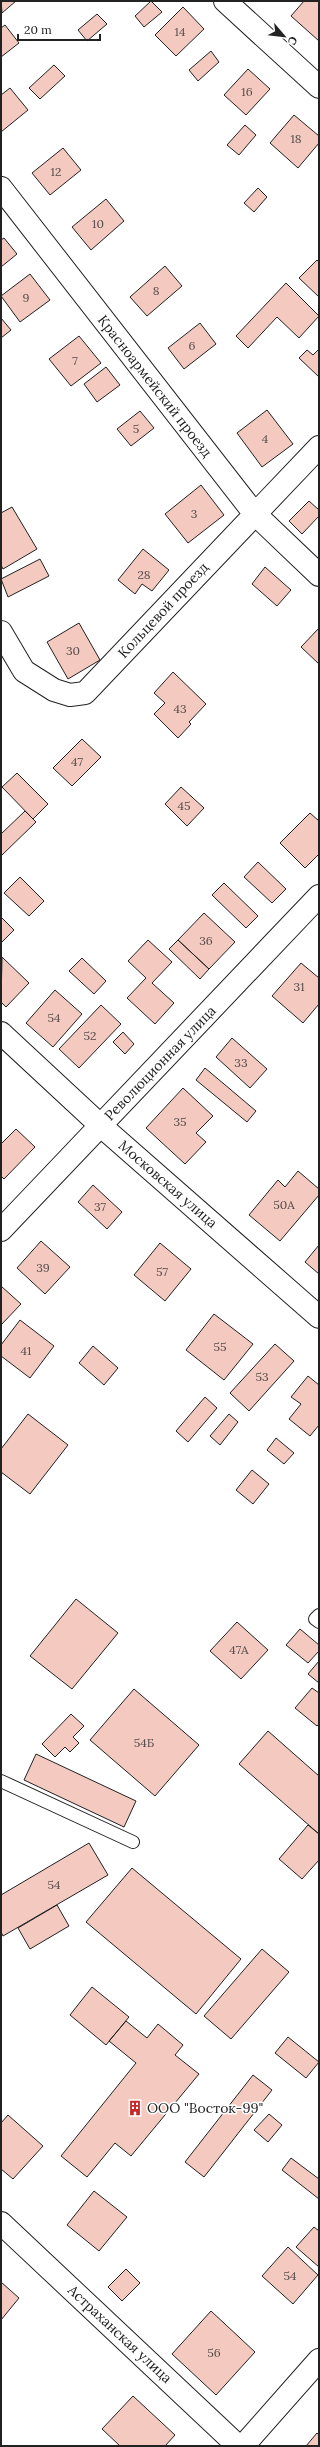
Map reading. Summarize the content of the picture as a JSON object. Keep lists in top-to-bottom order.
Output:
{
  "streets": {
    "street": [
      "Красноармейский проезд",
      "Кольцевой проезд",
      "Революционная улица",
      "Московская улица",
      "Астраханская улица"
    ]
  },
  "crossings": [
    ["Красноармейский проезд", "Кольцевой проезд"],
    ["Революционная улица", "Московская улица"]
  ],
  "places": {
    "building": ["ООО \"Восток-99\""]
  },
  "house_numbers": [
    "14",
    "16",
    "18",
    "12",
    "10",
    "8",
    "9",
    "6",
    "7",
    "5",
    "4",
    "3",
    "28",
    "30",
    "43",
    "47",
    "45",
    "36",
    "31",
    "54",
    "52",
    "33",
    "35",
    "50А",
    "37",
    "39",
    "57",
    "55",
    "41",
    "53",
    "47А",
    "54Б",
    "54",
    "54",
    "56"
  ],
  "scale_bar": "20 m",
  "north": "bottom right"
}
